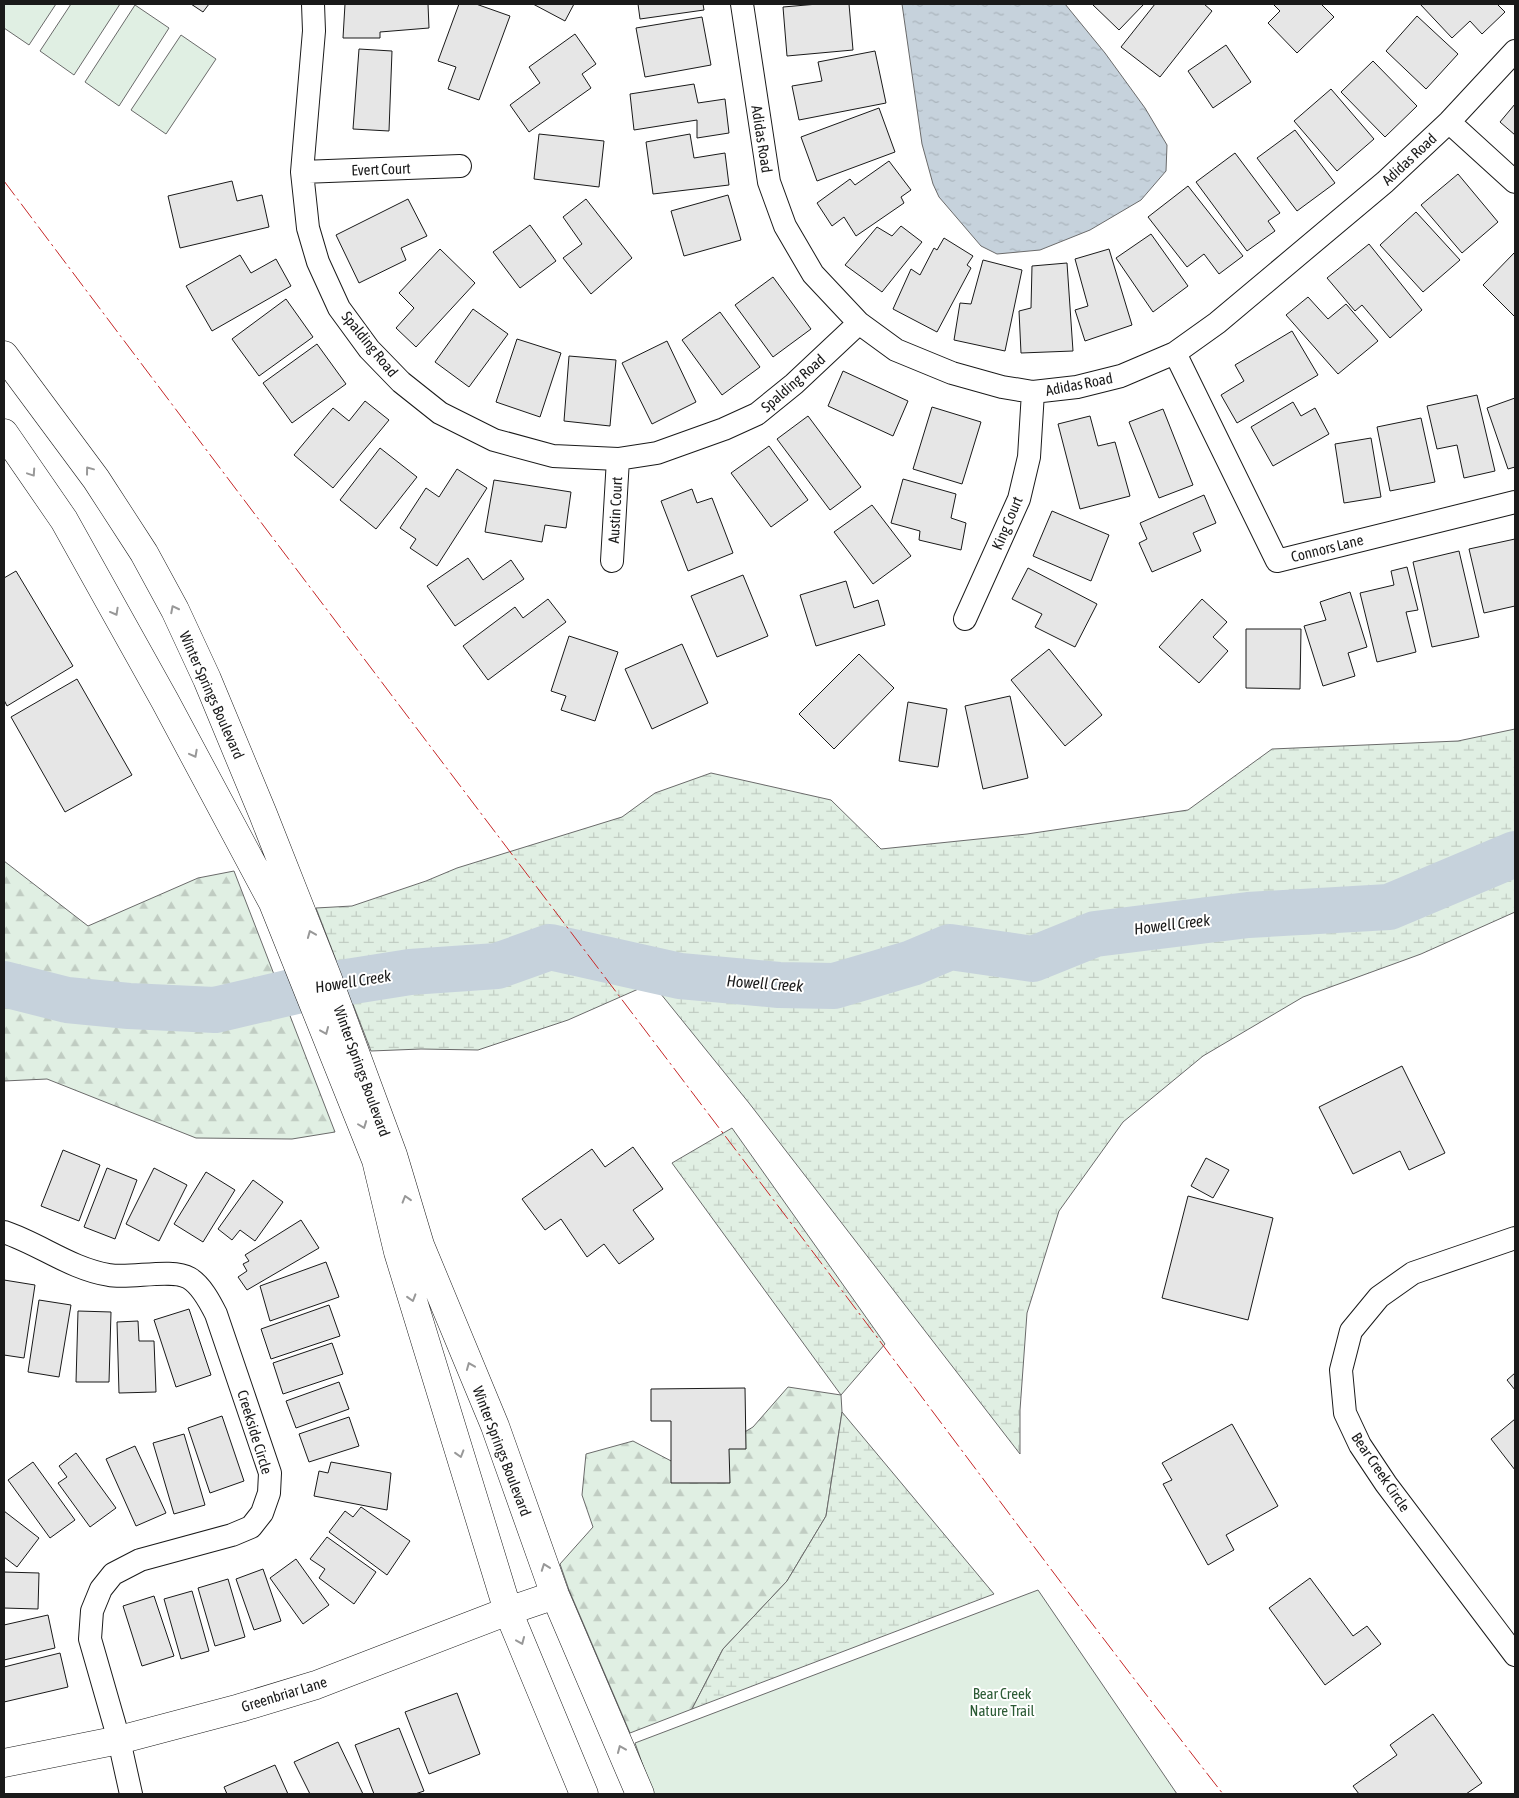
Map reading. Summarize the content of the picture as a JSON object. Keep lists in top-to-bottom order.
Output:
{
  "streets": {
    "street": [
      "Adidas Road",
      "Evert Court",
      "Spalding Road",
      "Austin Court",
      "King Court",
      "Connors Lane",
      "Winter Springs Boulevard",
      "Creekside Circle",
      "Bear Creek Circle",
      "Greenbriar Lane"
    ]
  },
  "crossings": [
    ["Adidas Road", "Spalding Road"],
    ["Adidas Road", "King Court"],
    ["Adidas Road", "Connors Lane"],
    ["Evert Court", "Spalding Road"],
    ["Spalding Road", "Austin Court"],
    ["Winter Springs Boulevard", "Greenbriar Lane"],
    ["Creekside Circle", "Greenbriar Lane"]
  ],
  "water": ["Howell Creek"],
  "parks": ["Bear Creek Nature Trail"]
}
